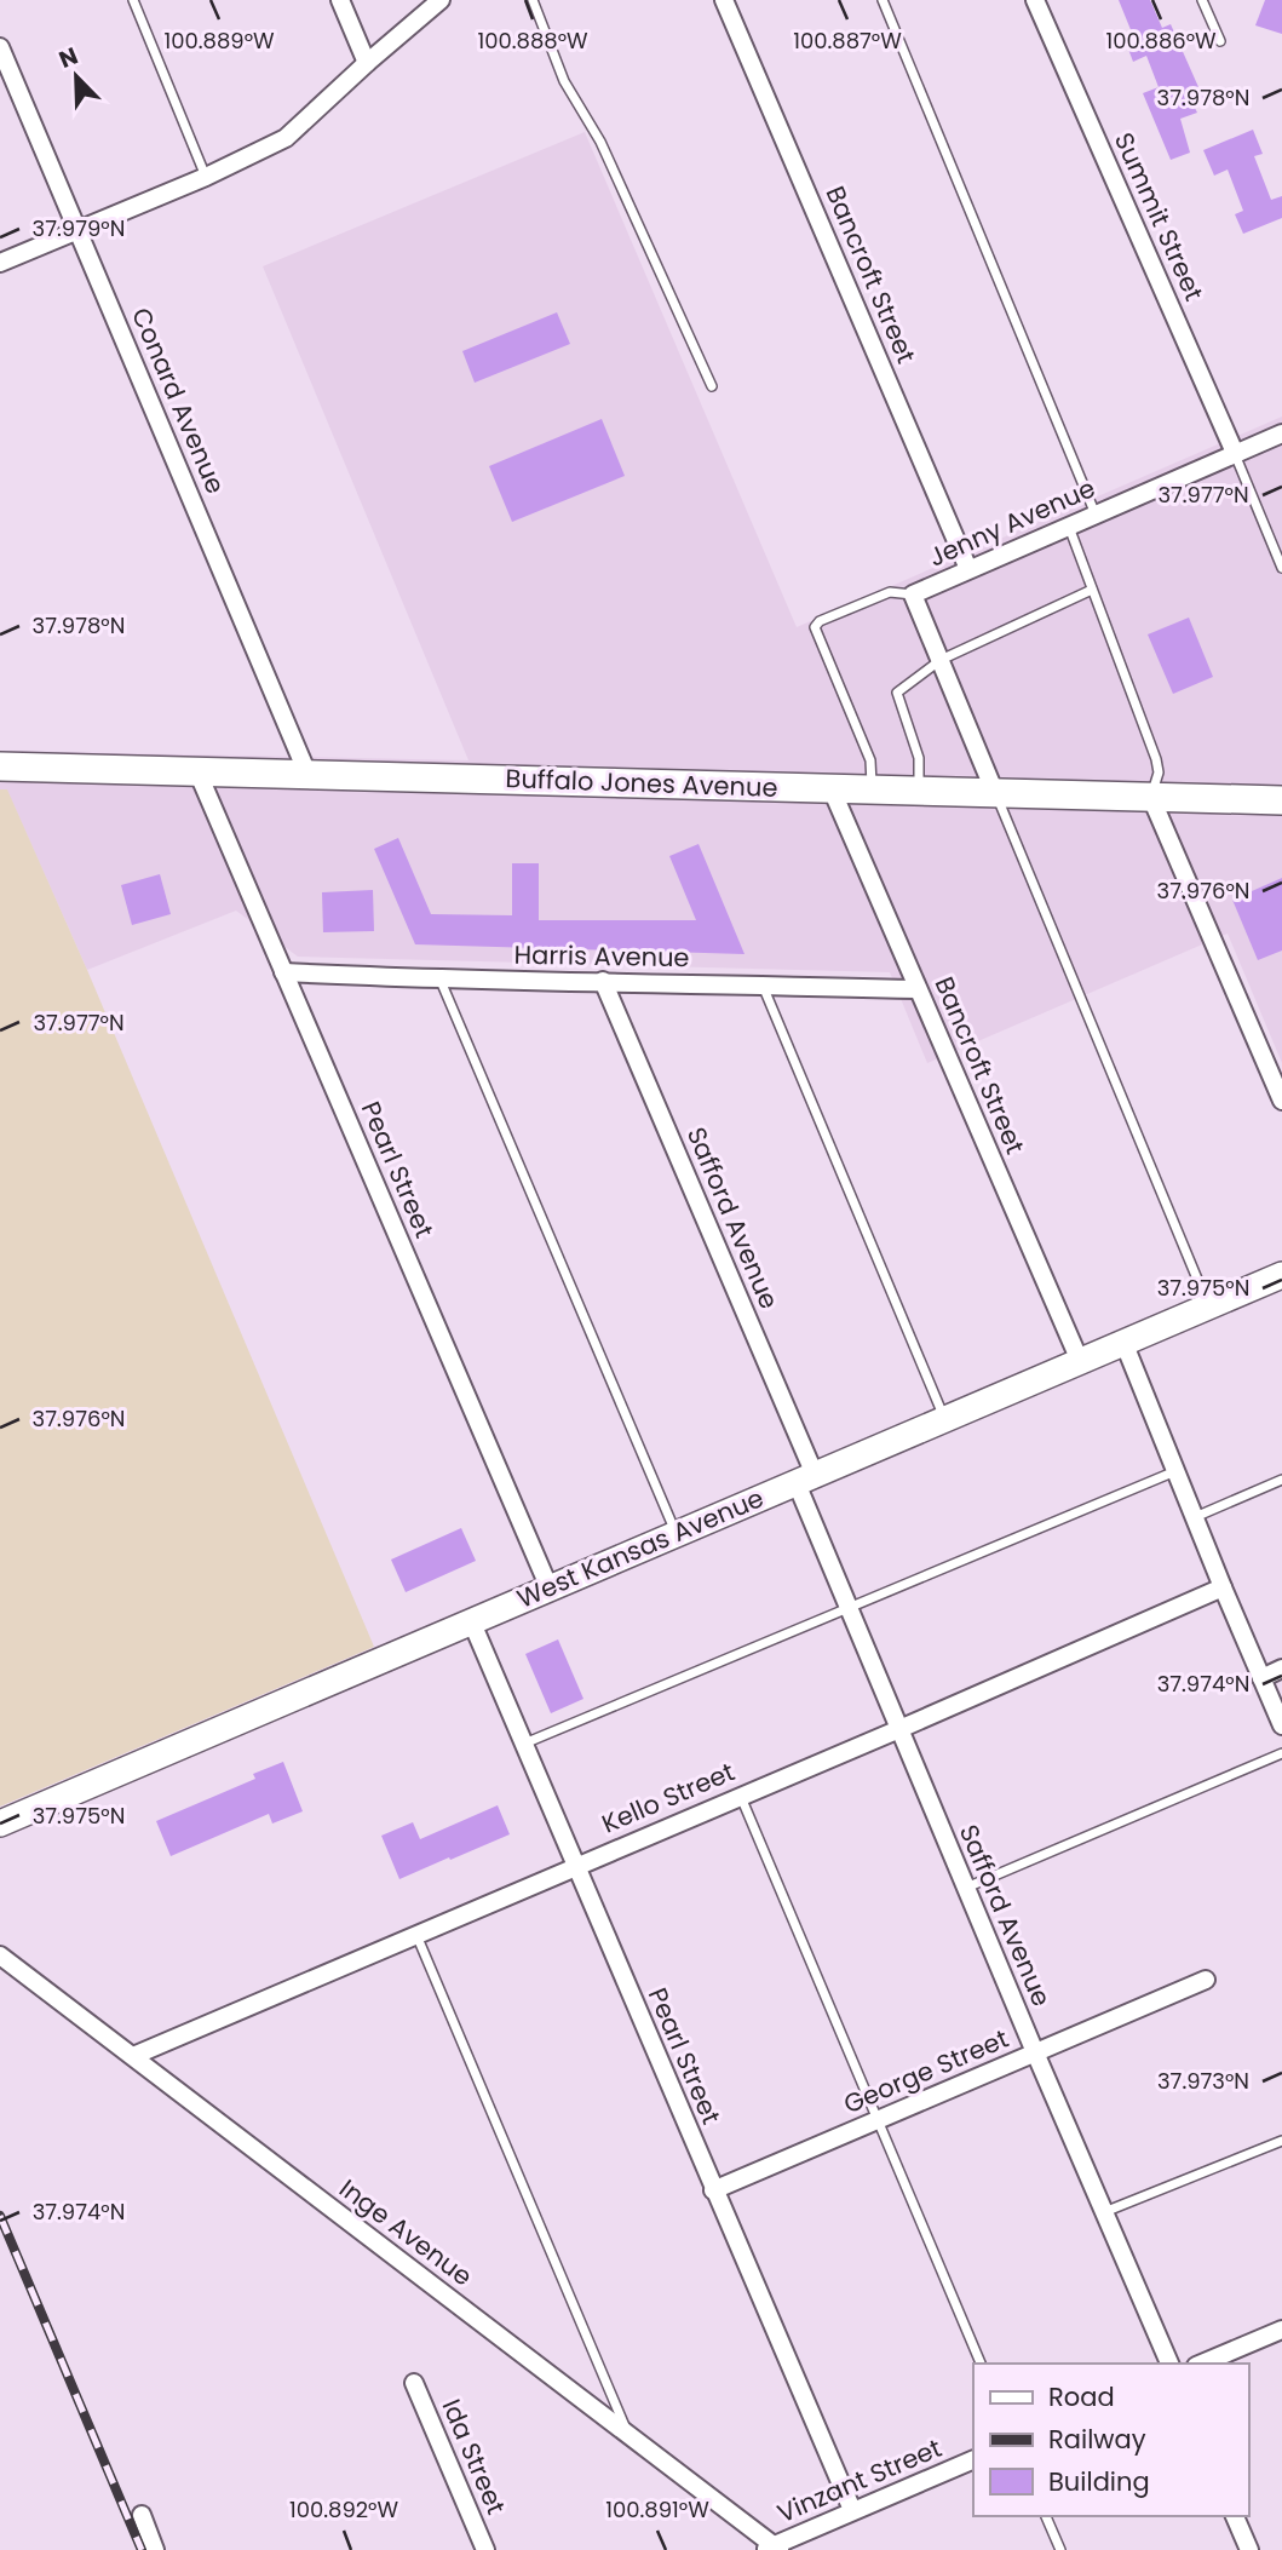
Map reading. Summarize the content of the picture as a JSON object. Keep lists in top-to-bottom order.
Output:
{
  "streets": {
    "main road": ["Buffalo Jones Avenue"],
    "street": [
      "Summit Street",
      "Bancroft Street",
      "Conard Avenue",
      "Jenny Avenue",
      "Harris Avenue",
      "Pearl Street",
      "Safford Avenue",
      "West Kansas Avenue",
      "Kello Street",
      "George Street",
      "Inge Avenue",
      "Ida Street",
      "Vinzant Street"
    ]
  },
  "crossings": [
    ["Summit Street", "Jenny Avenue"],
    ["Bancroft Street", "Jenny Avenue"],
    ["Bancroft Street", "Buffalo Jones Avenue"],
    ["Bancroft Street", "Harris Avenue"],
    ["Bancroft Street", "West Kansas Avenue"],
    ["Conard Avenue", "Buffalo Jones Avenue"],
    ["Jenny Avenue", "Buffalo Jones Avenue"],
    ["Buffalo Jones Avenue", "Pearl Street"],
    ["Harris Avenue", "Pearl Street"],
    ["Harris Avenue", "Safford Avenue"],
    ["Pearl Street", "West Kansas Avenue"],
    ["Pearl Street", "Kello Street"],
    ["Pearl Street", "George Street"],
    ["Pearl Street", "Vinzant Street"],
    ["Safford Avenue", "West Kansas Avenue"],
    ["Safford Avenue", "Kello Street"],
    ["Safford Avenue", "George Street"],
    ["Kello Street", "Inge Avenue"],
    ["Inge Avenue", "Vinzant Street"]
  ],
  "legend": ["Road", "Railway", "Building"],
  "north": "top left",
  "coordinates": [
    "100.889°W",
    "100.888°W",
    "100.887°W",
    "100.886°W",
    "37.978°N",
    "37.979°N",
    "37.977°N",
    "37.976°N",
    "37.975°N",
    "37.974°N",
    "37.973°N",
    "100.892°W",
    "100.891°W"
  ]
}
